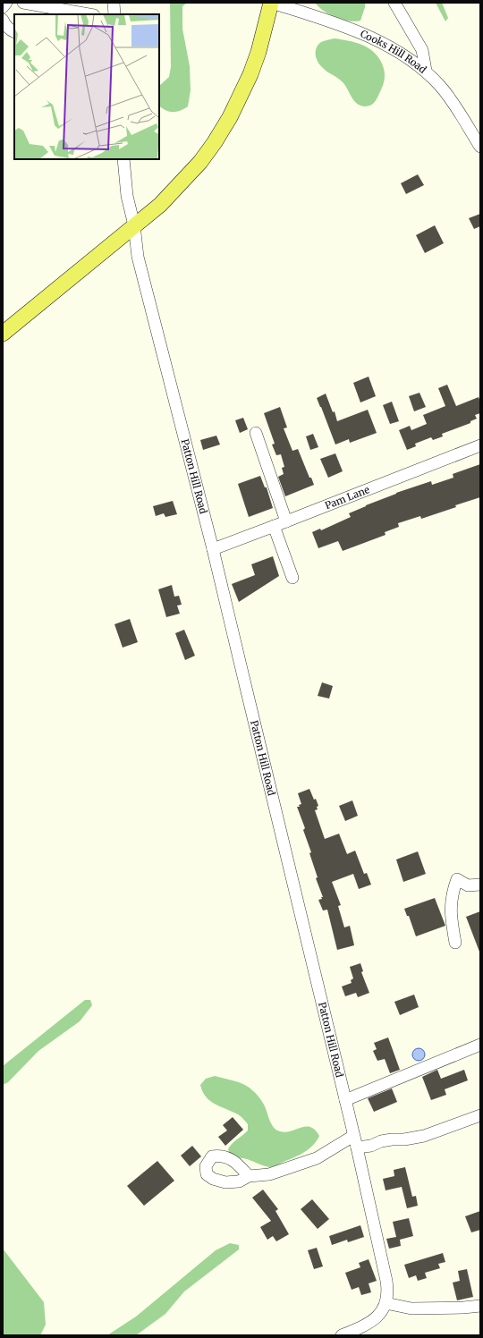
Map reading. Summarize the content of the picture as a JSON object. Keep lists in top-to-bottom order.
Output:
{
  "streets": {
    "street": ["Cooks Hill Road", "Patton Hill Road", "Pam Lane"]
  },
  "crossings": [
    ["Patton Hill Road", "Pam Lane"]
  ]
}
